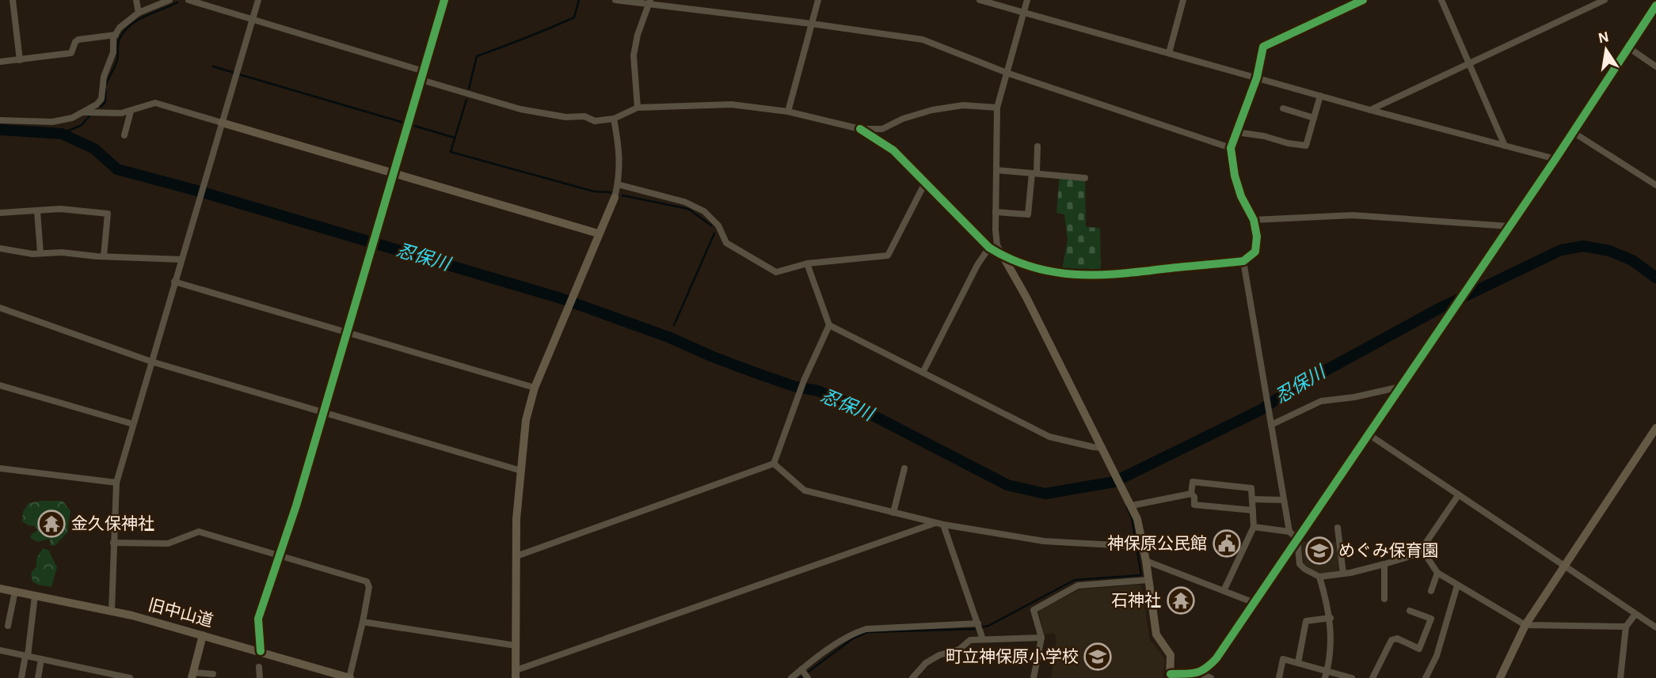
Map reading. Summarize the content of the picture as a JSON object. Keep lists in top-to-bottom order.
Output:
{
  "streets": {
    "street": ["旧中山道"]
  },
  "water": ["忍保川"],
  "places": {
    "temple": ["金久保神社", "石神社"],
    "public building": ["神保原公民館"],
    "school or university": ["めぐみ保育園", "町立神保原小学校"]
  },
  "north": "top"
}
